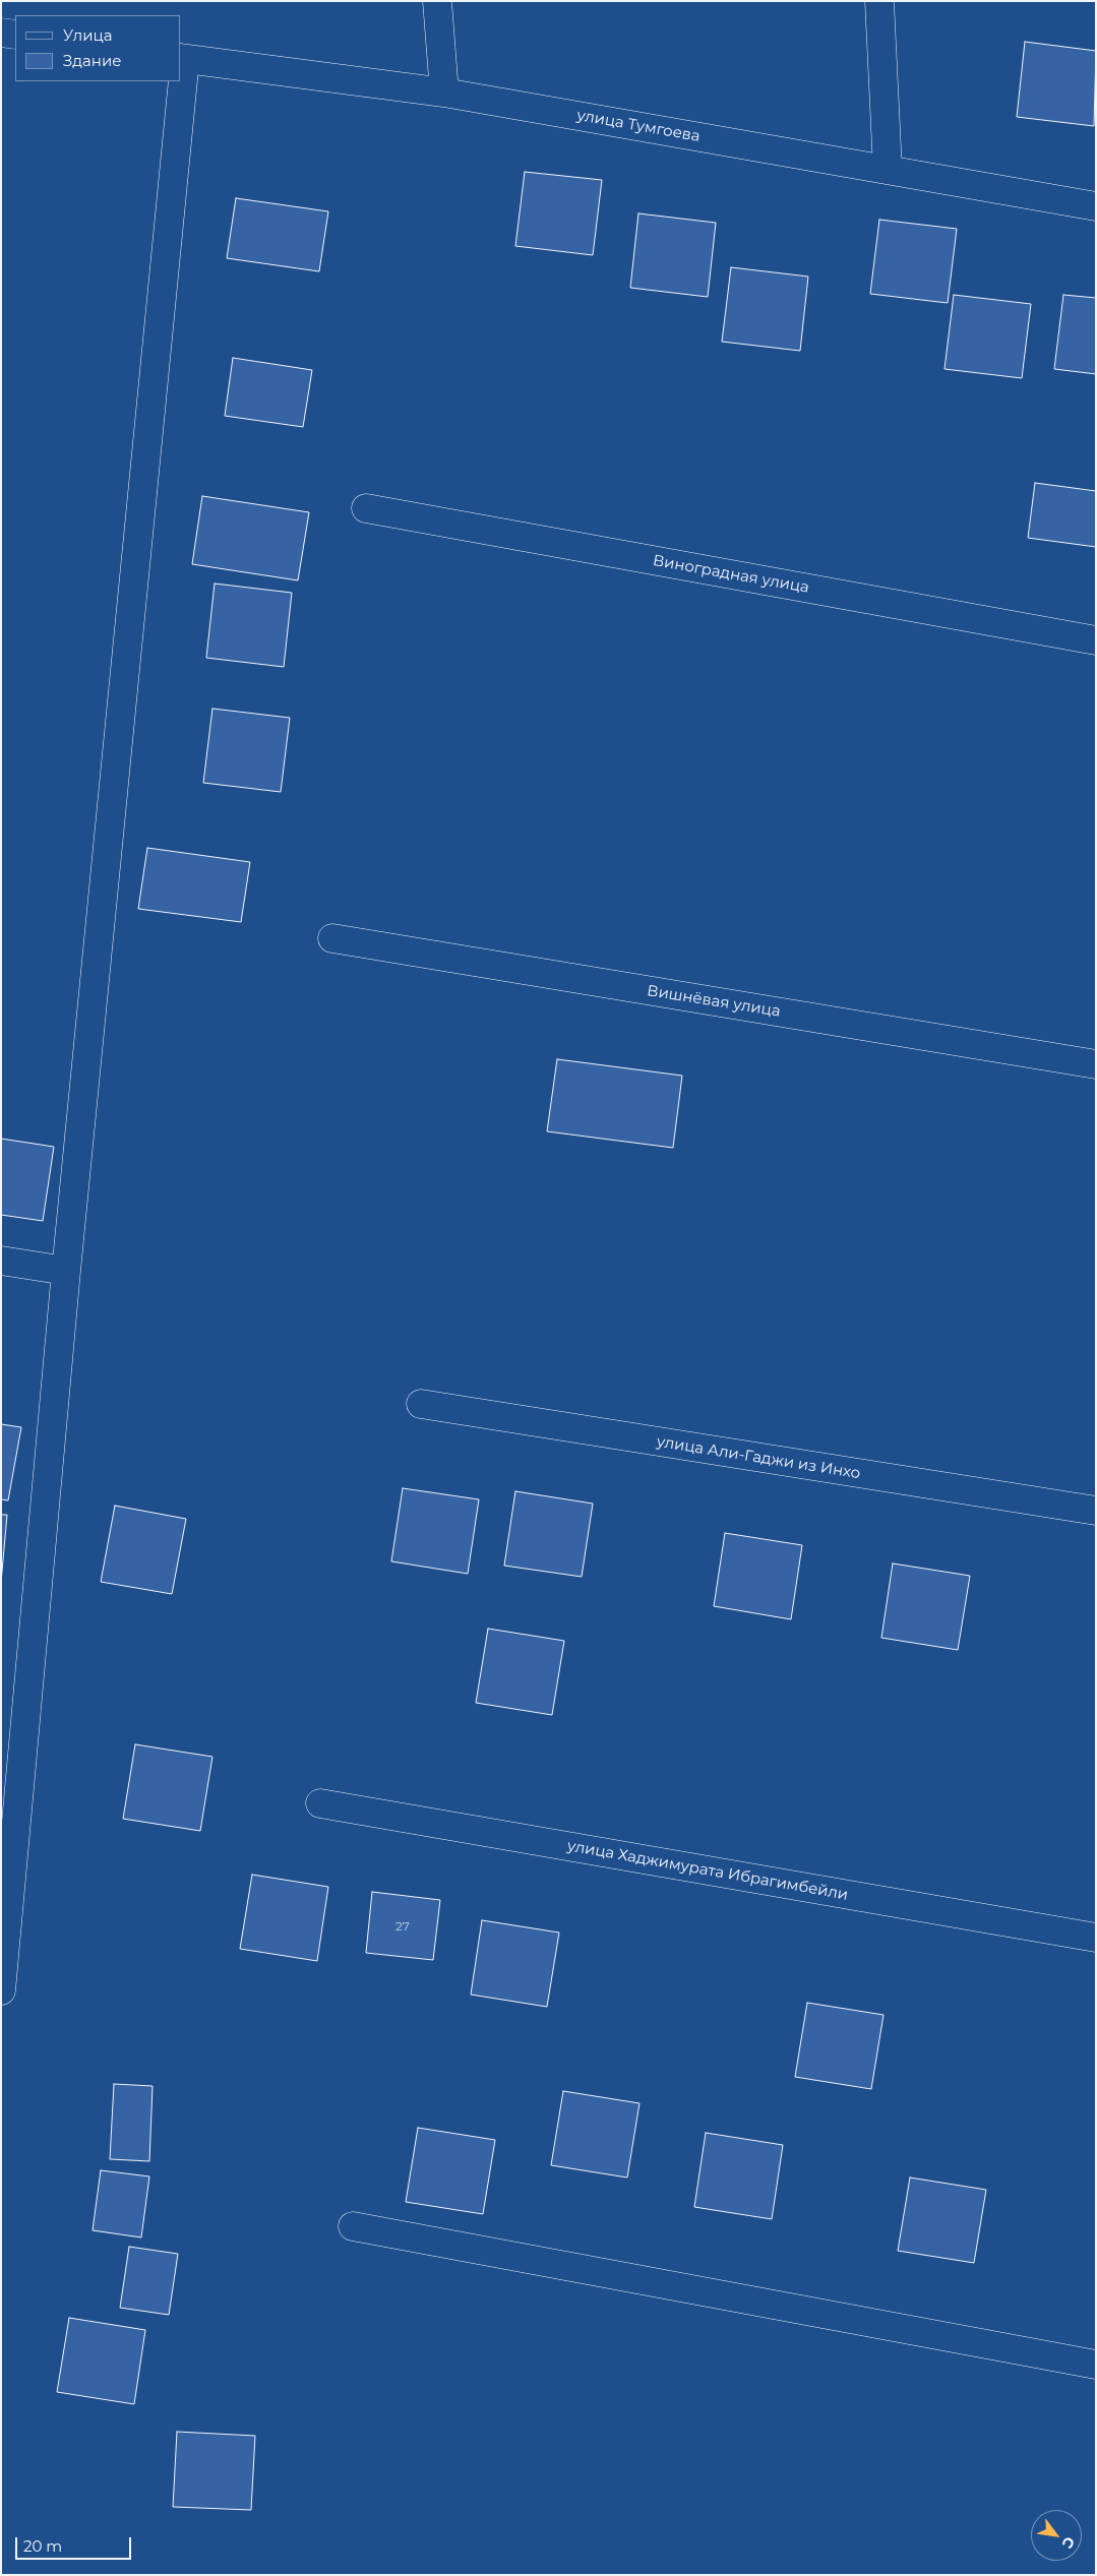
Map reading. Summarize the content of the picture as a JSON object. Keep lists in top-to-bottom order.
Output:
{
  "streets": {
    "street": [
      "улица Тумгоева",
      "Виноградная улица",
      "Вишнёвая улица",
      "улица Али-Гаджи из Инхо",
      "улица Хаджимурата Ибрагимбейли"
    ]
  },
  "house_numbers": ["27"],
  "legend": ["Улица", "Здание"],
  "scale_bar": "20 m",
  "north": "bottom right"
}
